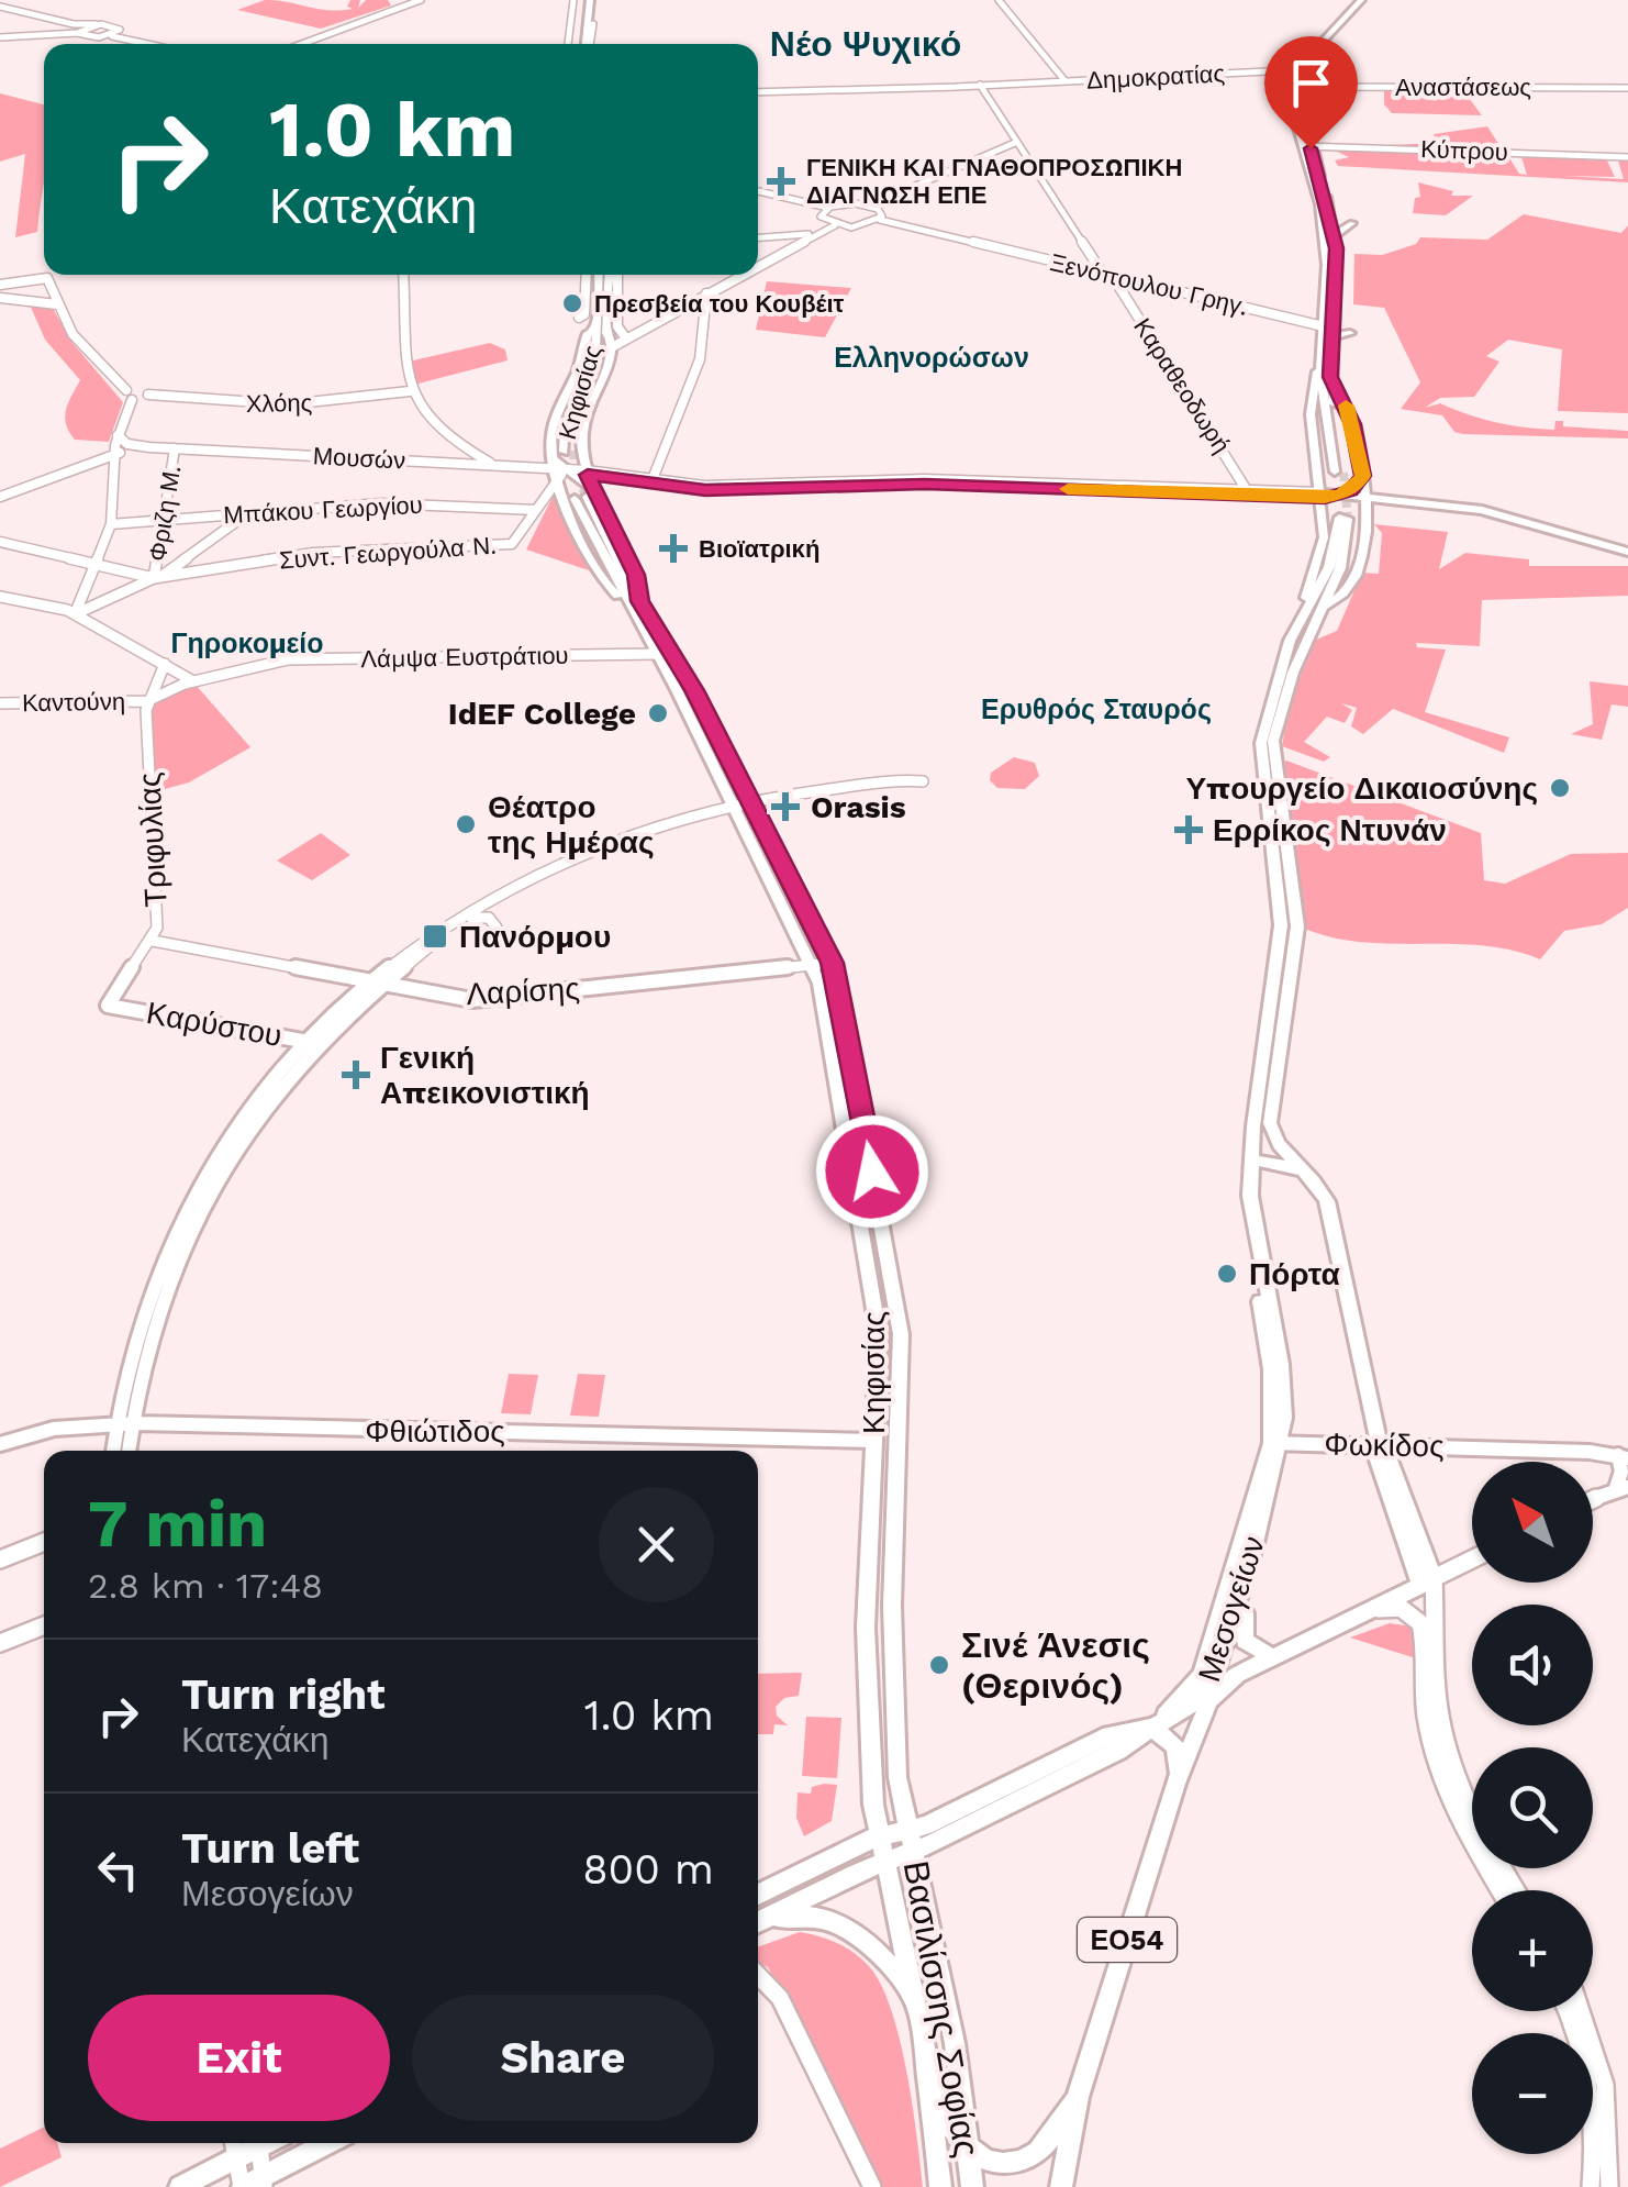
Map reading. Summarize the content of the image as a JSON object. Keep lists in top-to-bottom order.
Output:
{
  "streets": {
    "main road": [
      "Κηφισίας",
      "Μεσογείων",
      "ΕΟ54",
      "Βασιλίσσης Σοφίας"
    ],
    "street": [
      "Δημοκρατίας",
      "Αναστάσεως",
      "Κύπρου",
      "Ξενόπουλου Γρηγ.",
      "Καραθεοδωρή",
      "Χλόης",
      "Μουσών",
      "Μπάκου Γεωργίου",
      "Φριζη Μ.",
      "Συντ. Γεωργούλα Ν.",
      "Λάμψα Ευστράτιου",
      "Καντούνη",
      "Τριφυλίας",
      "Λαρίσης",
      "Καρύστου",
      "Φθιώτιδος",
      "Φωκίδος"
    ]
  },
  "crossings": [
    ["Δημοκρατίας", "Αναστάσεως"],
    ["Δημοκρατίας", "Καραθεοδωρή"],
    ["Ξενόπουλου Γρηγ.", "Καραθεοδωρή"],
    ["Κηφισίας", "Μουσών"],
    ["Κηφισίας", "Λάμψα Ευστράτιου"],
    ["Κηφισίας", "Λαρίσης"],
    ["Κηφισίας", "Φθιώτιδος"],
    ["Κηφισίας", "Μεσογείων"],
    ["Κηφισίας", "Βασιλίσσης Σοφίας"],
    ["Μουσών", "Φριζη Μ."],
    ["Μπάκου Γεωργίου", "Φριζη Μ."],
    ["Μπάκου Γεωργίου", "Συντ. Γεωργούλα Ν."],
    ["Φριζη Μ.", "Συντ. Γεωργούλα Ν."],
    ["Λάμψα Ευστράτιου", "Καντούνη"],
    ["Λάμψα Ευστράτιου", "Τριφυλίας"],
    ["Καντούνη", "Τριφυλίας"],
    ["Τριφυλίας", "Λαρίσης"],
    ["Τριφυλίας", "Καρύστου"],
    ["Φωκίδος", "Μεσογείων"],
    ["Μεσογείων", "ΕΟ54"],
    ["Μεσογείων", "Βασιλίσσης Σοφίας"]
  ],
  "districts": [
    "Νέο Ψυχικό",
    "Ελληνορώσων",
    "Γηροκομείο",
    "Ερυθρός Σταυρός"
  ],
  "places": {
    "health": [
      "ΓΕΝΙΚΗ ΚΑΙ ΓΝΑΘΟΠΡΟΣΩΠΙΚΗ ΔΙΑΓΝΩΣΗ ΕΠΕ",
      "Βιοϊατρική",
      "Orasis",
      "Ερρίκος Ντυνάν",
      "Γενική Απεικονιστική"
    ],
    "other": [
      "Πρεσβεία του Κουβέιτ",
      "IdEF College",
      "Υπουργείο Δικαιοσύνης",
      "Θέατρο της Ημέρας",
      "Πόρτα",
      "Σινέ Άνεσις (Θερινός)"
    ],
    "transit": ["Πανόρμου"]
  },
  "north": "top left",
  "page": {
    "turn": ["1.0 km", "Κατεχάκη"],
    "heading": ["7 min", "2.8 km · 17:48"],
    "map_buttons": ["+", "−"],
    "list": [
      {
        "name": "Turn right",
        "note": "Κατεχάκη",
        "value": "1.0 km"
      },
      {
        "name": "Turn left",
        "note": "Μεσογείων",
        "value": "800 m"
      }
    ],
    "buttons": ["Exit", "Share"]
  }
}
